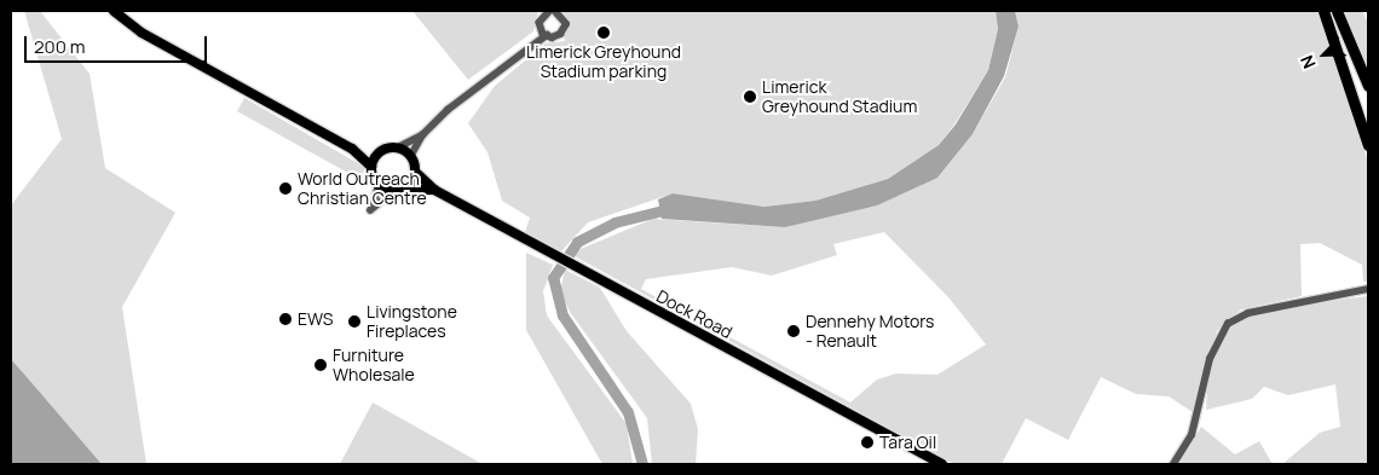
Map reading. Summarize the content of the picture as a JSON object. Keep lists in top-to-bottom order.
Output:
{
  "streets": {
    "main road": ["Dock Road"]
  },
  "places": [
    "Limerick Greyhound Stadium parking",
    "Limerick Greyhound Stadium",
    "World Outreach Christian Centre",
    "EWS",
    "Livingstone Fireplaces",
    "Dennehy Motors - Renault",
    "Furniture Wholesale",
    "Tara Oil"
  ],
  "scale_bar": "200 m",
  "north": "bottom left"
}
